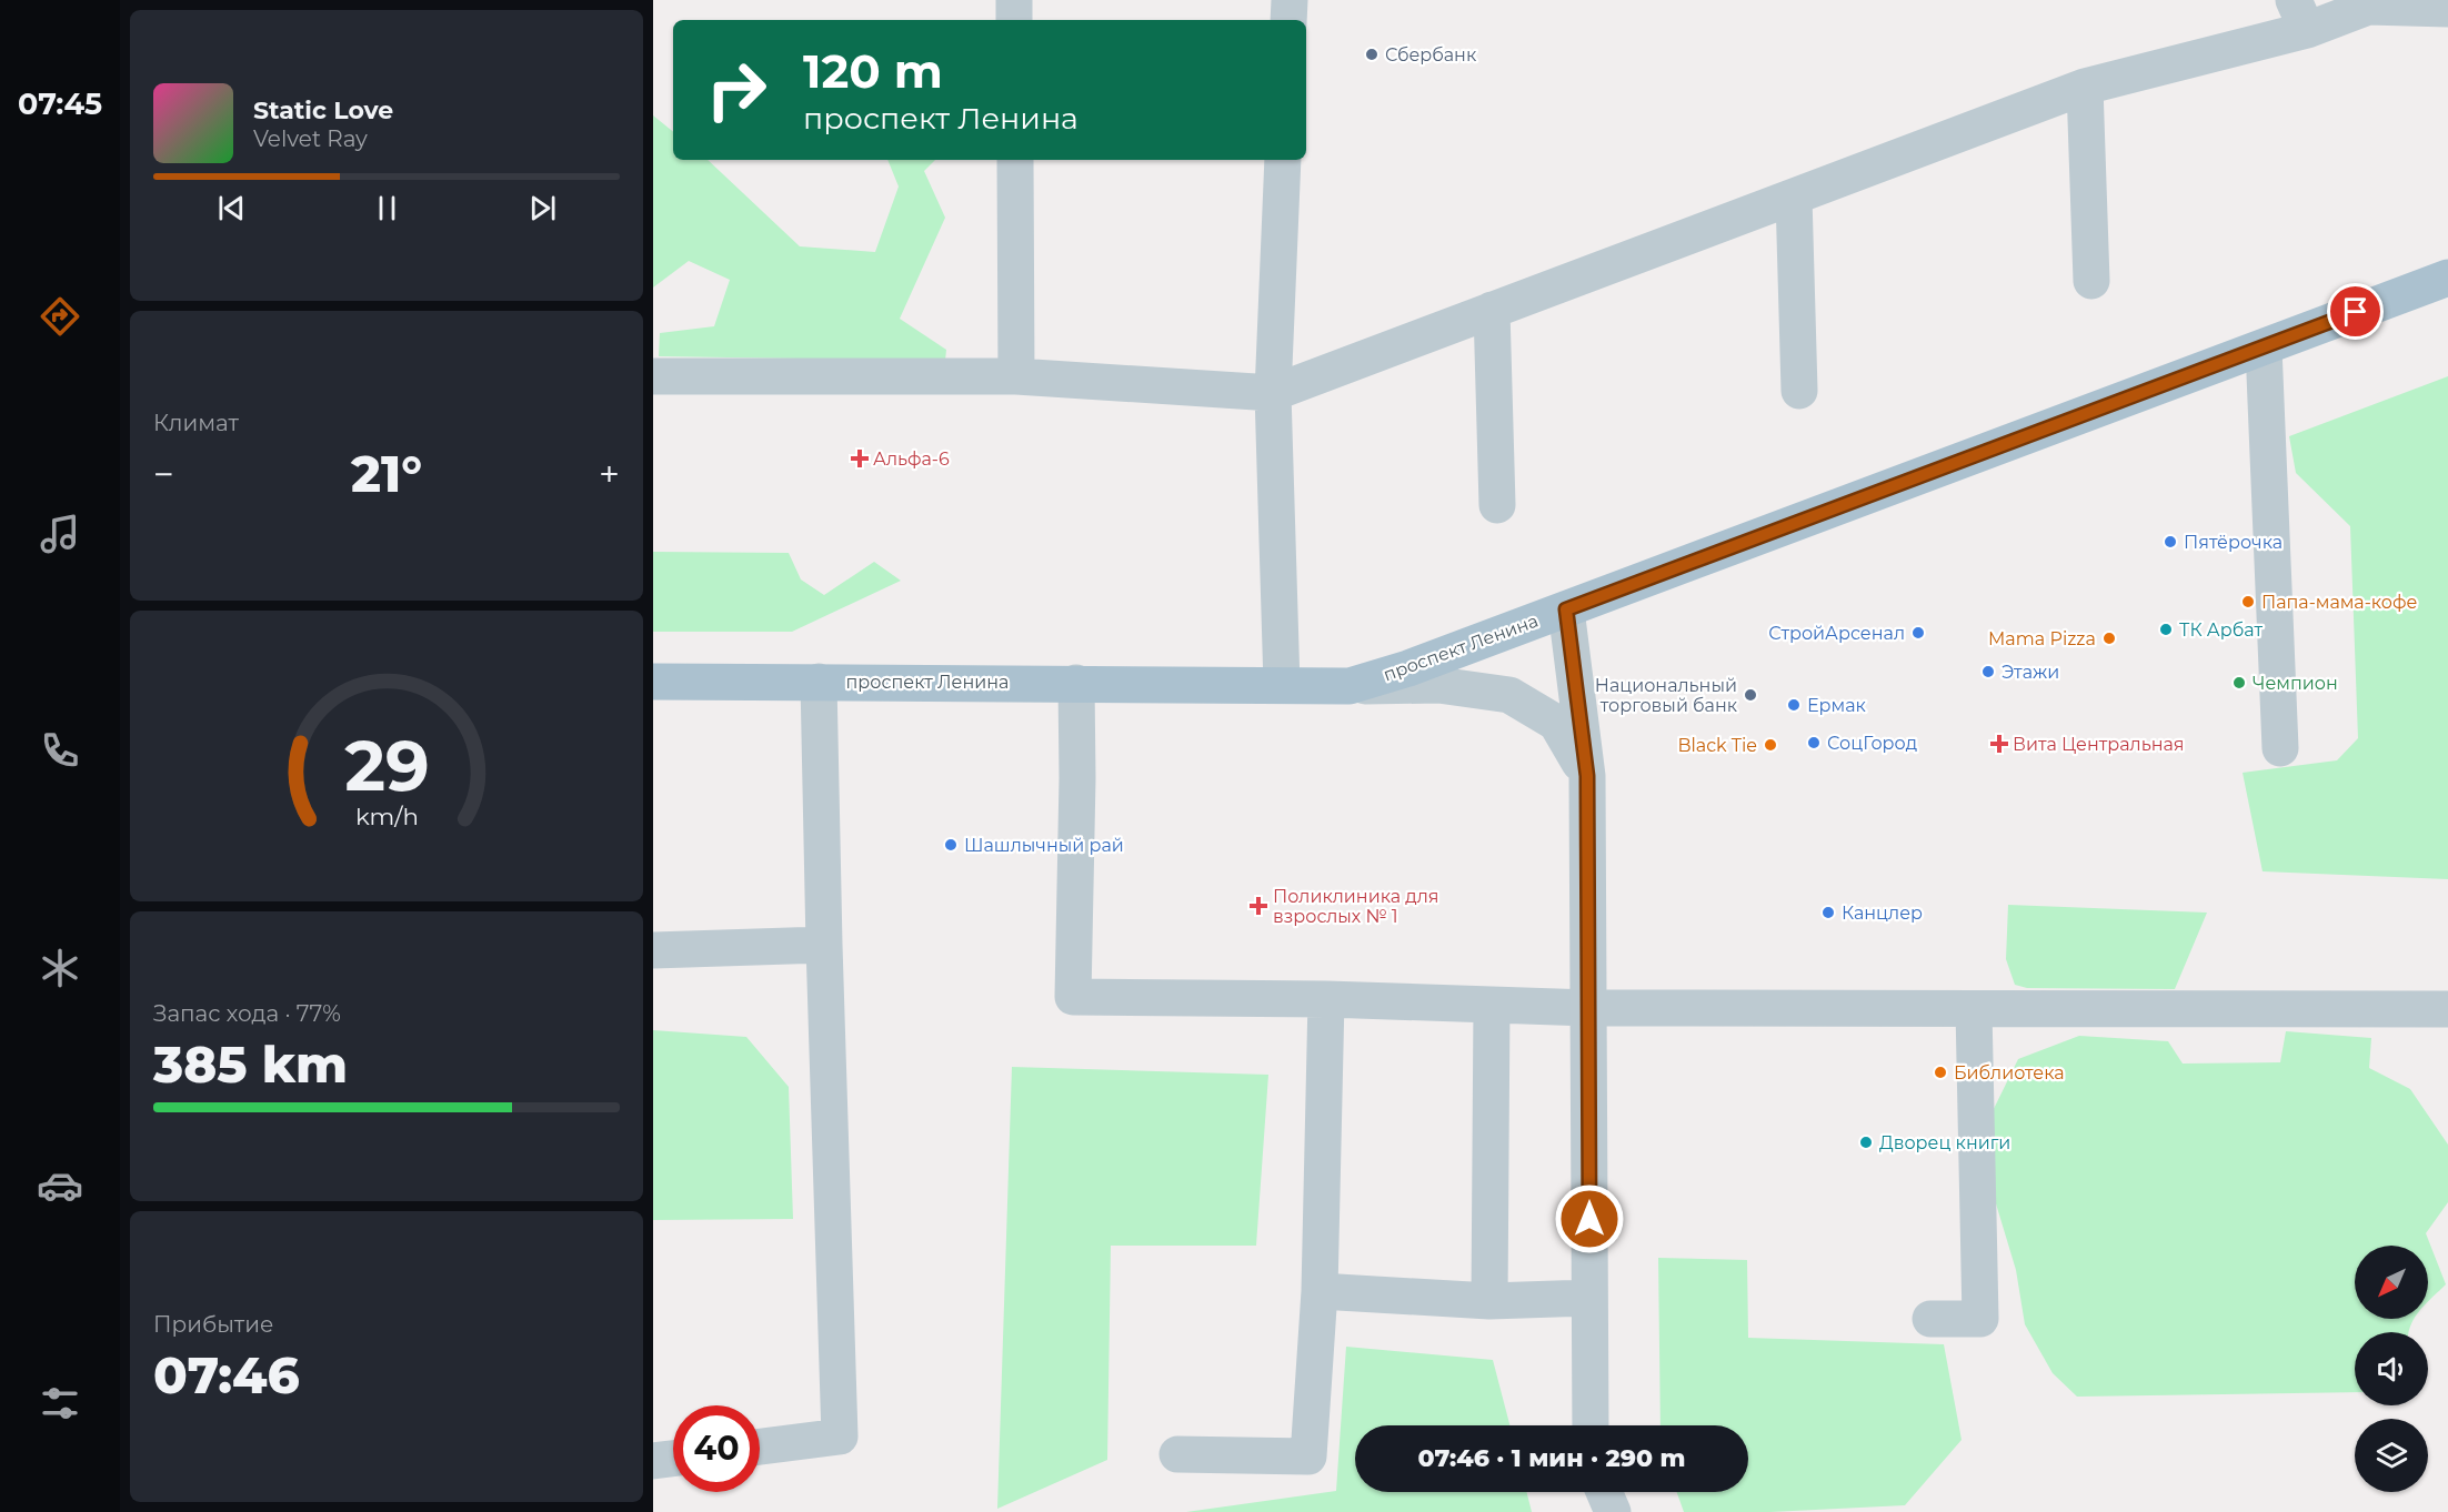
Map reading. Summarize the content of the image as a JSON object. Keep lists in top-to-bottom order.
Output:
{
  "streets": {
    "main road": ["проспект Ленина"]
  },
  "places": {
    "other": [
      "Сбербанк",
      "Пятёрочка",
      "Папа-мама-кофе",
      "ТК Арбат",
      "СтройАрсенал",
      "Mama Pizza",
      "Этажи",
      "Чемпион",
      "Национальный торговый банк",
      "Ермак",
      "СоцГород",
      "Black Tie",
      "Шашлычный рай",
      "Канцлер",
      "Библиотека",
      "Дворец книги"
    ],
    "health": ["Альфа-6", "Вита Центральная", "Поликлиника для взрослых № 1"]
  },
  "north": "bottom left",
  "page": {
    "tabs": "07:45",
    "turn": ["120 m", "проспект Ленина"],
    "song": ["Static Love", "Velvet Ray"],
    "tile": [
      "Климат",
      ["Запас хода · 77%", "385 km"],
      ["Прибытие", "07:46"]
    ],
    "heat": ["−", "21°", "+"],
    "limit": "40",
    "trip": "07:46 · 1 мин · 290 m",
    "gauge": ["29", "km/h"]
  }
}
